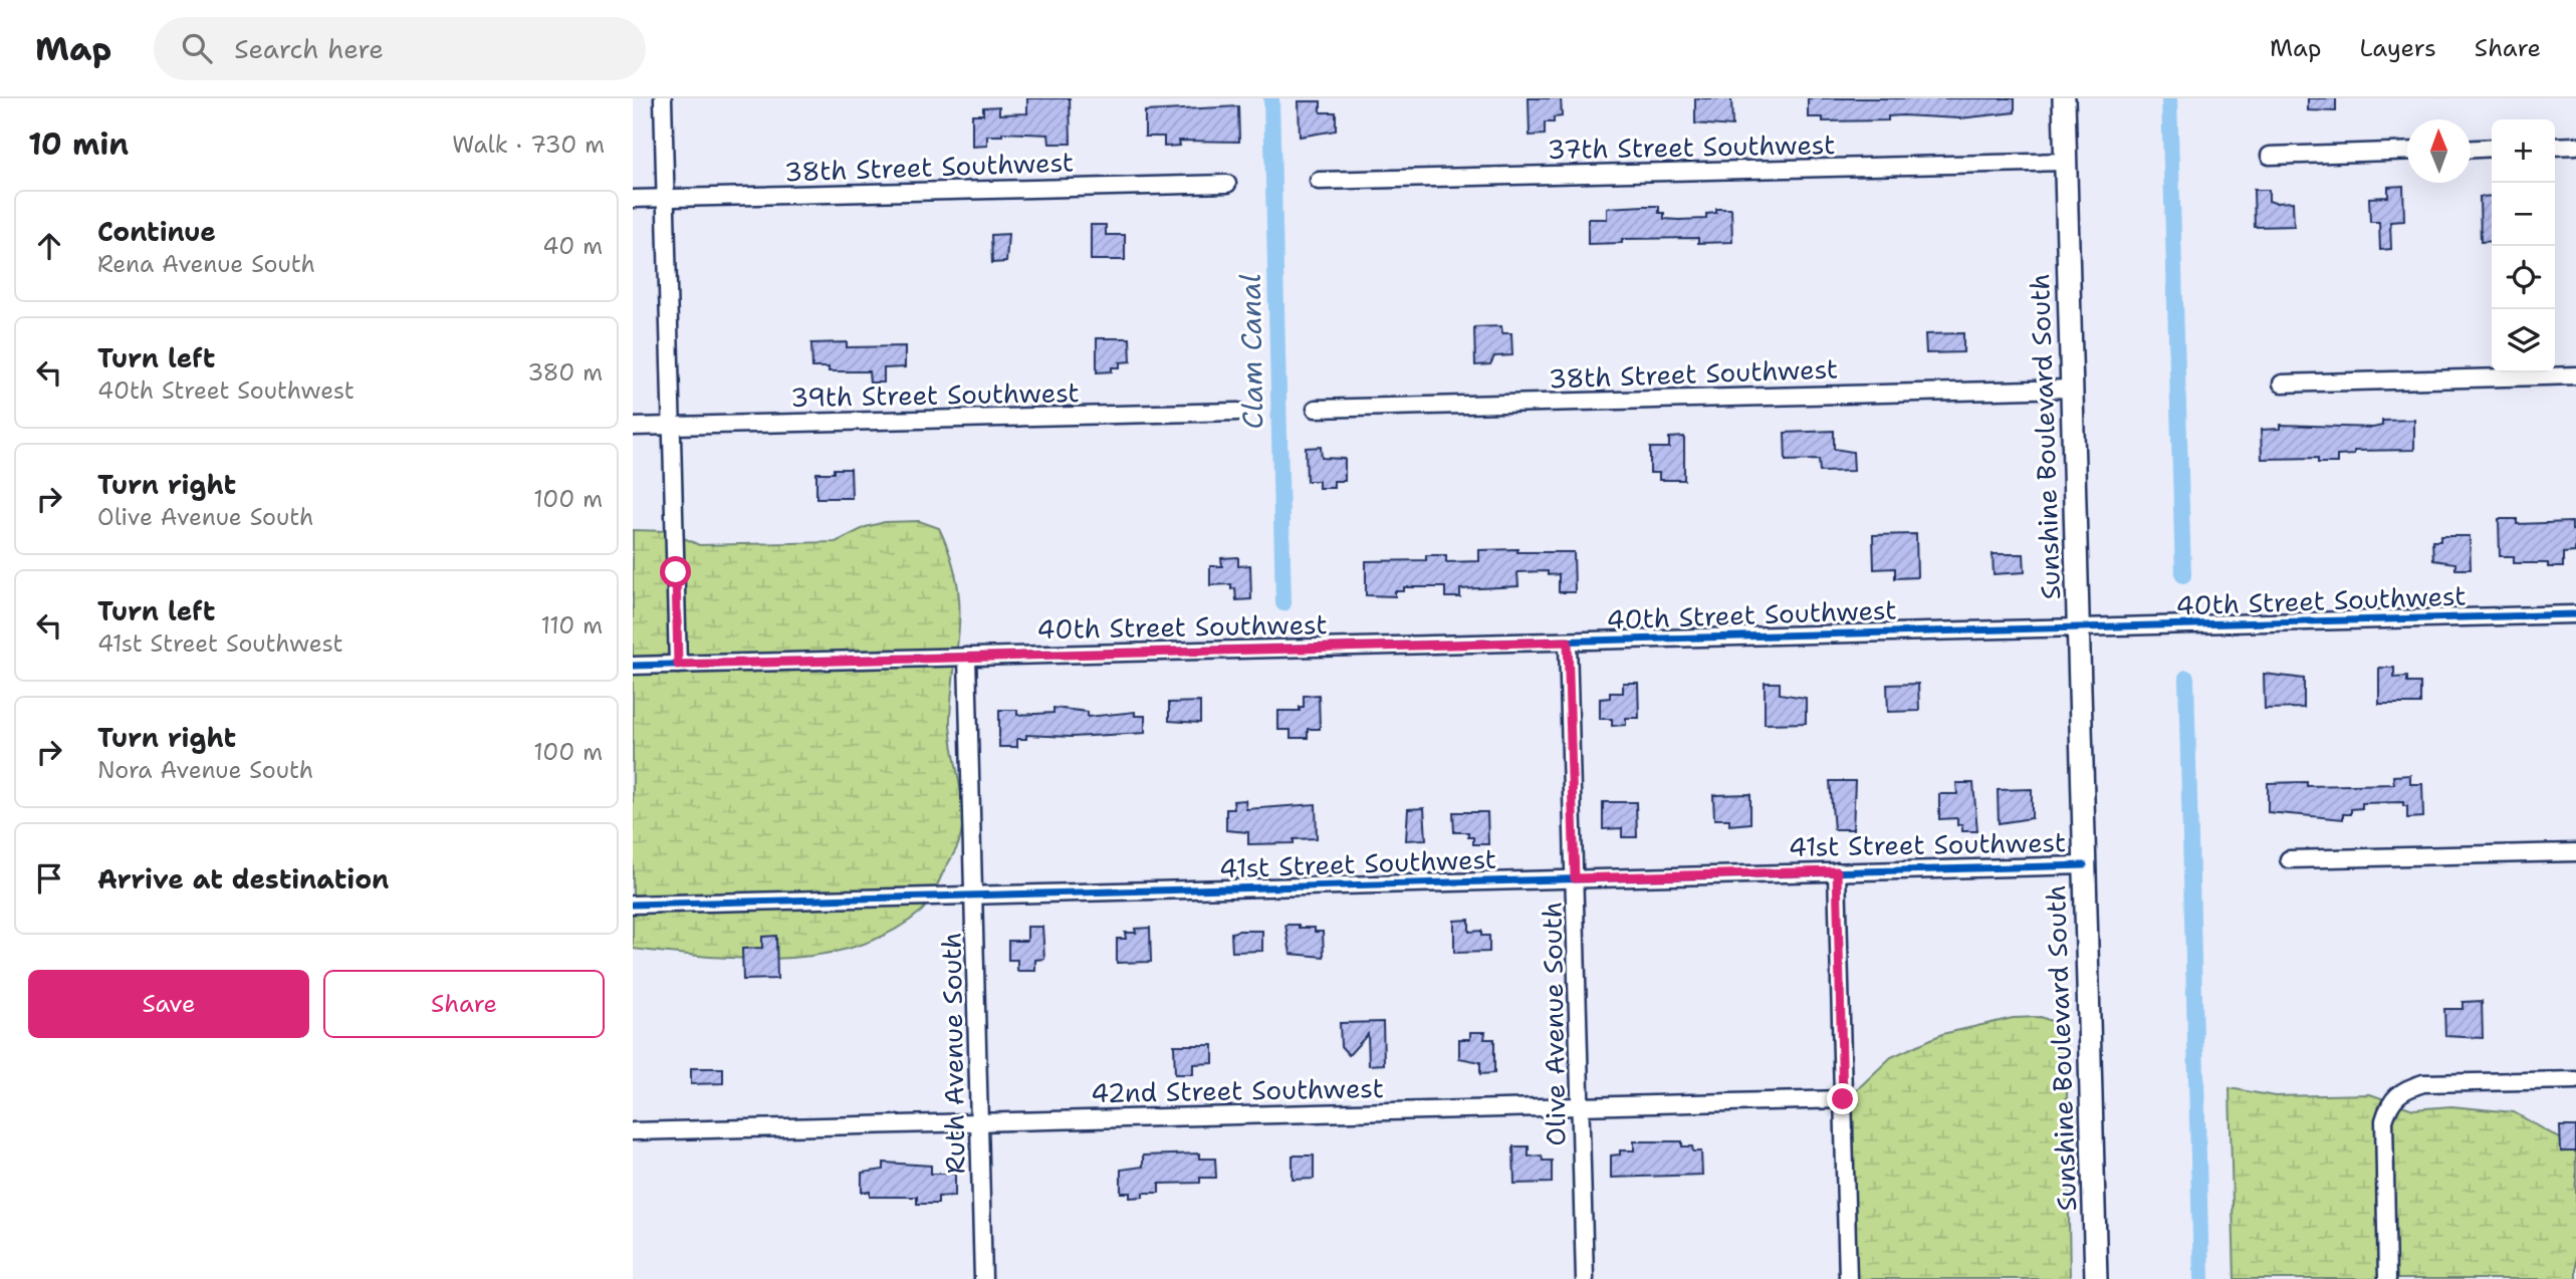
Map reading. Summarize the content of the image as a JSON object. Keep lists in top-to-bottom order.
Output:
{
  "streets": {
    "street": [
      "37th Street Southwest",
      "38th Street Southwest",
      "39th Street Southwest",
      "Sunshine Boulevard South",
      "40th Street Southwest",
      "41st Street Southwest",
      "Olive Avenue South",
      "Ruth Avenue South",
      "42nd Street Southwest"
    ]
  },
  "crossings": [
    ["37th Street Southwest", "Sunshine Boulevard South"],
    ["38th Street Southwest", "Sunshine Boulevard South"],
    ["Sunshine Boulevard South", "40th Street Southwest"],
    ["Sunshine Boulevard South", "41st Street Southwest"],
    ["40th Street Southwest", "Olive Avenue South"],
    ["40th Street Southwest", "Ruth Avenue South"],
    ["41st Street Southwest", "Olive Avenue South"],
    ["41st Street Southwest", "Ruth Avenue South"],
    ["Olive Avenue South", "42nd Street Southwest"],
    ["Ruth Avenue South", "42nd Street Southwest"]
  ],
  "water": ["Clam Canal"],
  "north": "top",
  "page": {
    "header": "Map",
    "search": "Search here",
    "nav": ["Map", "Layers", "Share"],
    "heading": ["10 min", "Walk · 730 m"],
    "map_buttons": ["+", "−"],
    "list": [
      ["Continue", "Rena Avenue South", "40 m"],
      ["Turn left", "40th Street Southwest", "380 m"],
      ["Turn right", "Olive Avenue South", "100 m"],
      ["Turn left", "41st Street Southwest", "110 m"],
      ["Turn right", "Nora Avenue South", "100 m"],
      "Arrive at destination"
    ],
    "buttons": ["Save", "Share"]
  }
}
